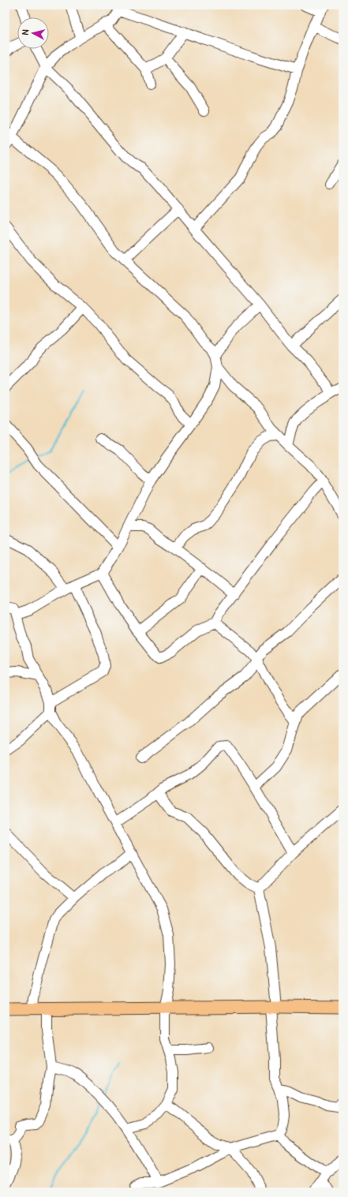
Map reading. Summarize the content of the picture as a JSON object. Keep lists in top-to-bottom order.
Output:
{
  "north": "left"
}
